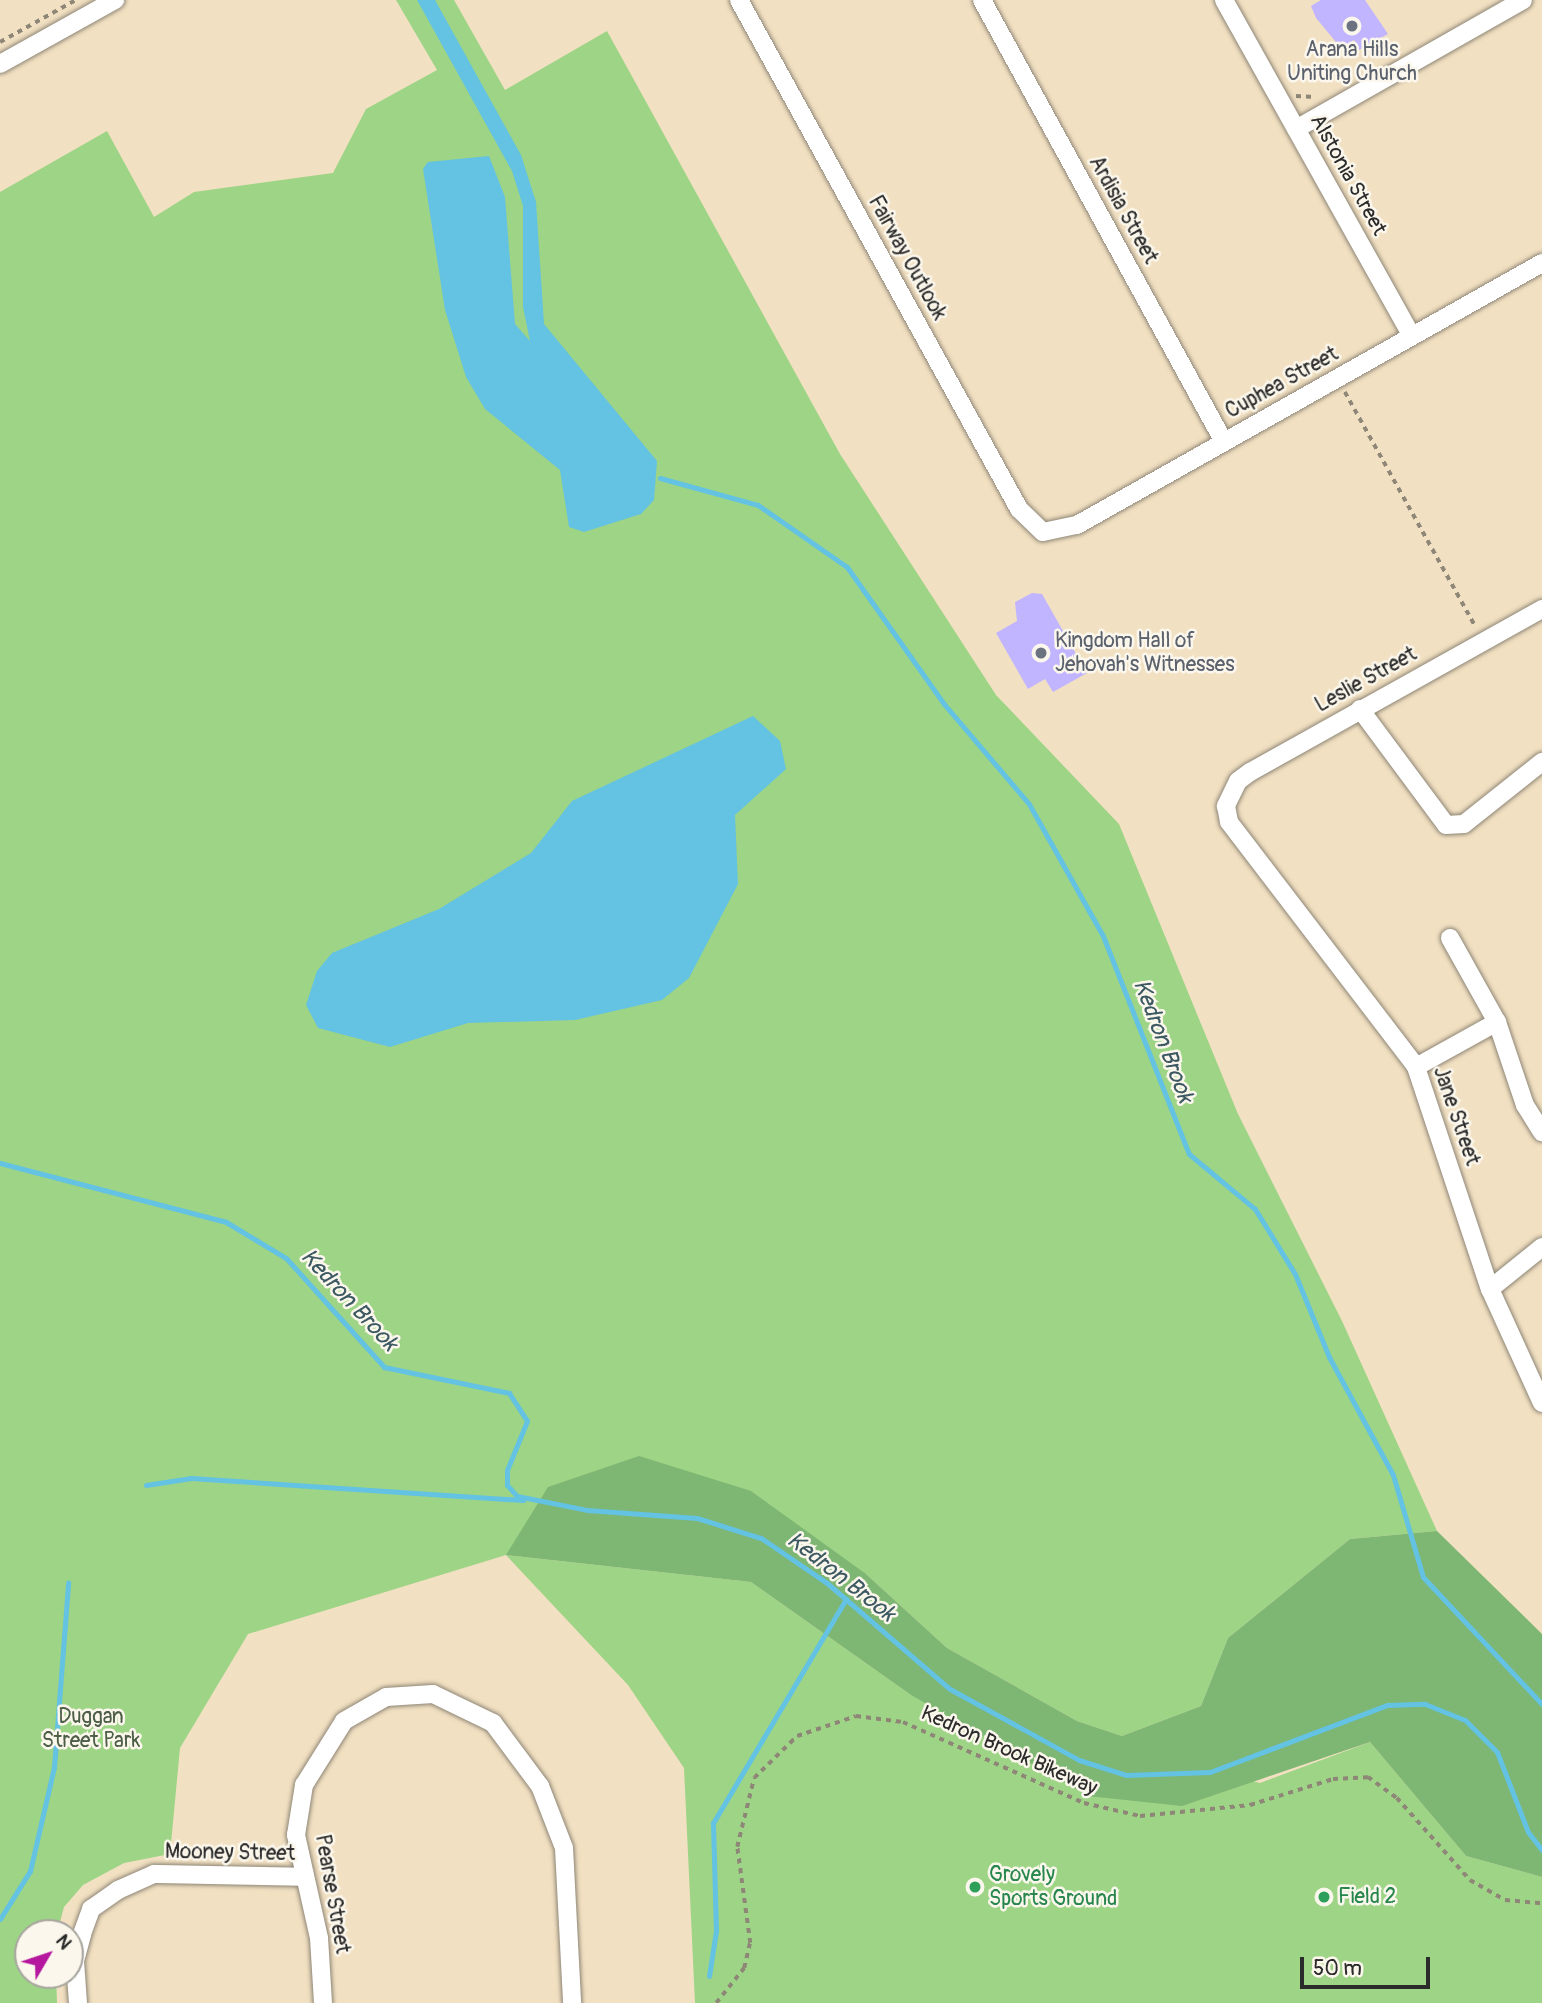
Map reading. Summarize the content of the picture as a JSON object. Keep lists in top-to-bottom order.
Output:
{
  "streets": {
    "street": [
      "Alstonia Street",
      "Ardisia Street",
      "Fairway Outlook",
      "Cuphea Street",
      "Leslie Street",
      "Jane Street",
      "Mooney Street",
      "Pearse Street"
    ],
    "path": ["Kedron Brook Bikeway"]
  },
  "crossings": [
    ["Alstonia Street", "Cuphea Street"],
    ["Ardisia Street", "Cuphea Street"],
    ["Fairway Outlook", "Cuphea Street"],
    ["Leslie Street", "Jane Street"],
    ["Mooney Street", "Pearse Street"]
  ],
  "water": ["Kedron Brook"],
  "parks": ["Duggan Street Park"],
  "places": [
    "Arana Hills Uniting Church",
    "Kingdom Hall of Jehovah's Witnesses",
    "Grovely Sports Ground",
    "Field 2"
  ],
  "scale_bar": "50 m",
  "north": "top right"
}
